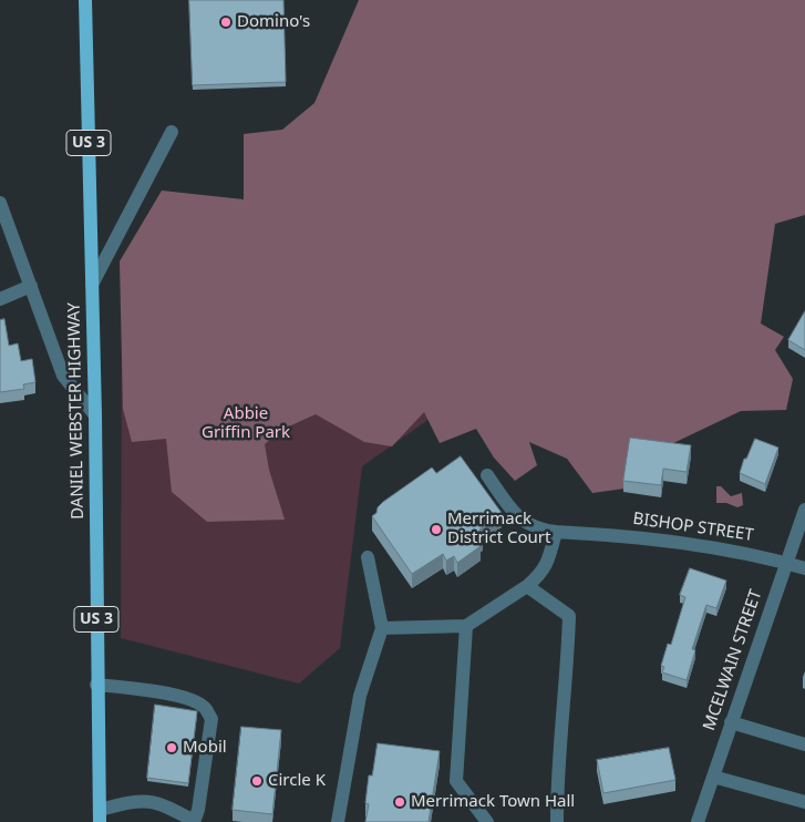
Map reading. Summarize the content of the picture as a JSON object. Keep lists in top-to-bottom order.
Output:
{
  "streets": {
    "main road": ["US 3", "DANIEL WEBSTER HIGHWAY"],
    "street": ["BISHOP STREET", "MCELWAIN STREET"]
  },
  "crossings": [
    ["BISHOP STREET", "MCELWAIN STREET"]
  ],
  "parks": ["Abbie Griffin Park"],
  "places": [
    "Domino's",
    "Merrimack District Court",
    "Mobil",
    "Circle K",
    "Merrimack Town Hall"
  ]
}
